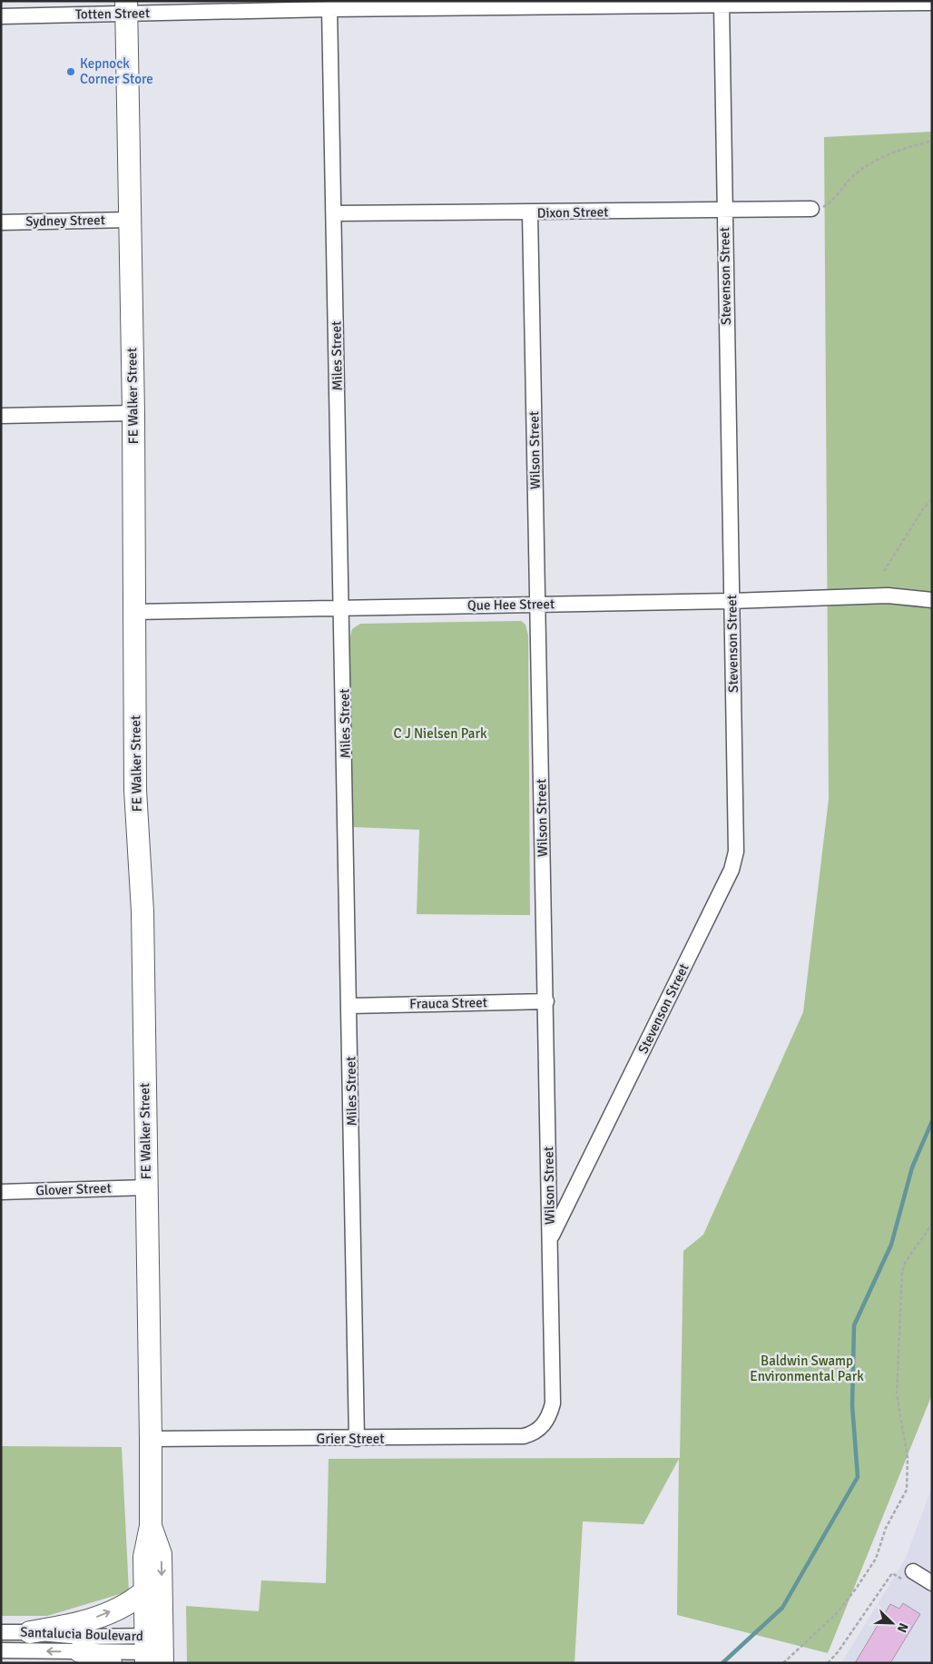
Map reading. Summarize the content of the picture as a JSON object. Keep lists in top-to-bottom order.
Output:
{
  "streets": {
    "main road": ["FE Walker Street"],
    "street": [
      "Totten Street",
      "Dixon Street",
      "Sydney Street",
      "Stevenson Street",
      "Miles Street",
      "Wilson Street",
      "Que Hee Street",
      "Frauca Street",
      "Glover Street",
      "Grier Street",
      "Santalucia Boulevard"
    ]
  },
  "crossings": [
    ["Totten Street", "Stevenson Street"],
    ["Totten Street", "Miles Street"],
    ["Totten Street", "FE Walker Street"],
    ["Dixon Street", "Stevenson Street"],
    ["Dixon Street", "Miles Street"],
    ["Dixon Street", "Wilson Street"],
    ["Sydney Street", "FE Walker Street"],
    ["Stevenson Street", "Wilson Street"],
    ["Stevenson Street", "Que Hee Street"],
    ["Miles Street", "Que Hee Street"],
    ["Miles Street", "Frauca Street"],
    ["Miles Street", "Grier Street"],
    ["FE Walker Street", "Que Hee Street"],
    ["FE Walker Street", "Glover Street"],
    ["FE Walker Street", "Grier Street"],
    ["FE Walker Street", "Santalucia Boulevard"],
    ["Wilson Street", "Que Hee Street"],
    ["Wilson Street", "Frauca Street"],
    ["Wilson Street", "Grier Street"]
  ],
  "parks": ["C J Nielsen Park", "Baldwin Swamp Environmental Park"],
  "places": ["Kepnock Corner Store"],
  "north": "bottom right"
}
